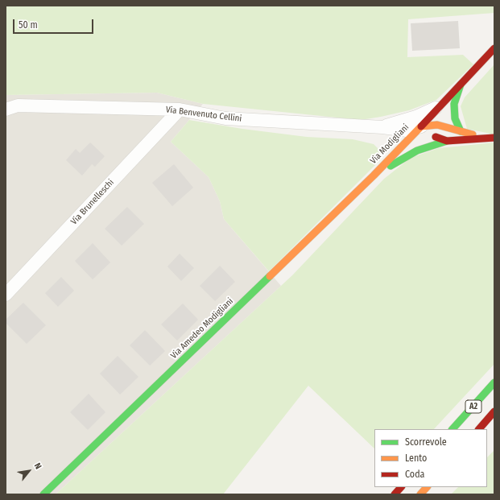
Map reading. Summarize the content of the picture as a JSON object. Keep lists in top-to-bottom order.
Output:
{
  "streets": {
    "main road": ["Via Modigliani", "Via Amedeo Modigliani", "A2"],
    "street": ["Via Benvenuto Cellini", "Via Brunelleschi"]
  },
  "crossings": [
    ["Via Benvenuto Cellini", "Via Modigliani"],
    ["Via Benvenuto Cellini", "Via Brunelleschi"],
    ["Via Modigliani", "Via Amedeo Modigliani"]
  ],
  "legend": ["Scorrevole", "Lento", "Coda"],
  "scale_bar": "50 m",
  "north": "top right"
}
